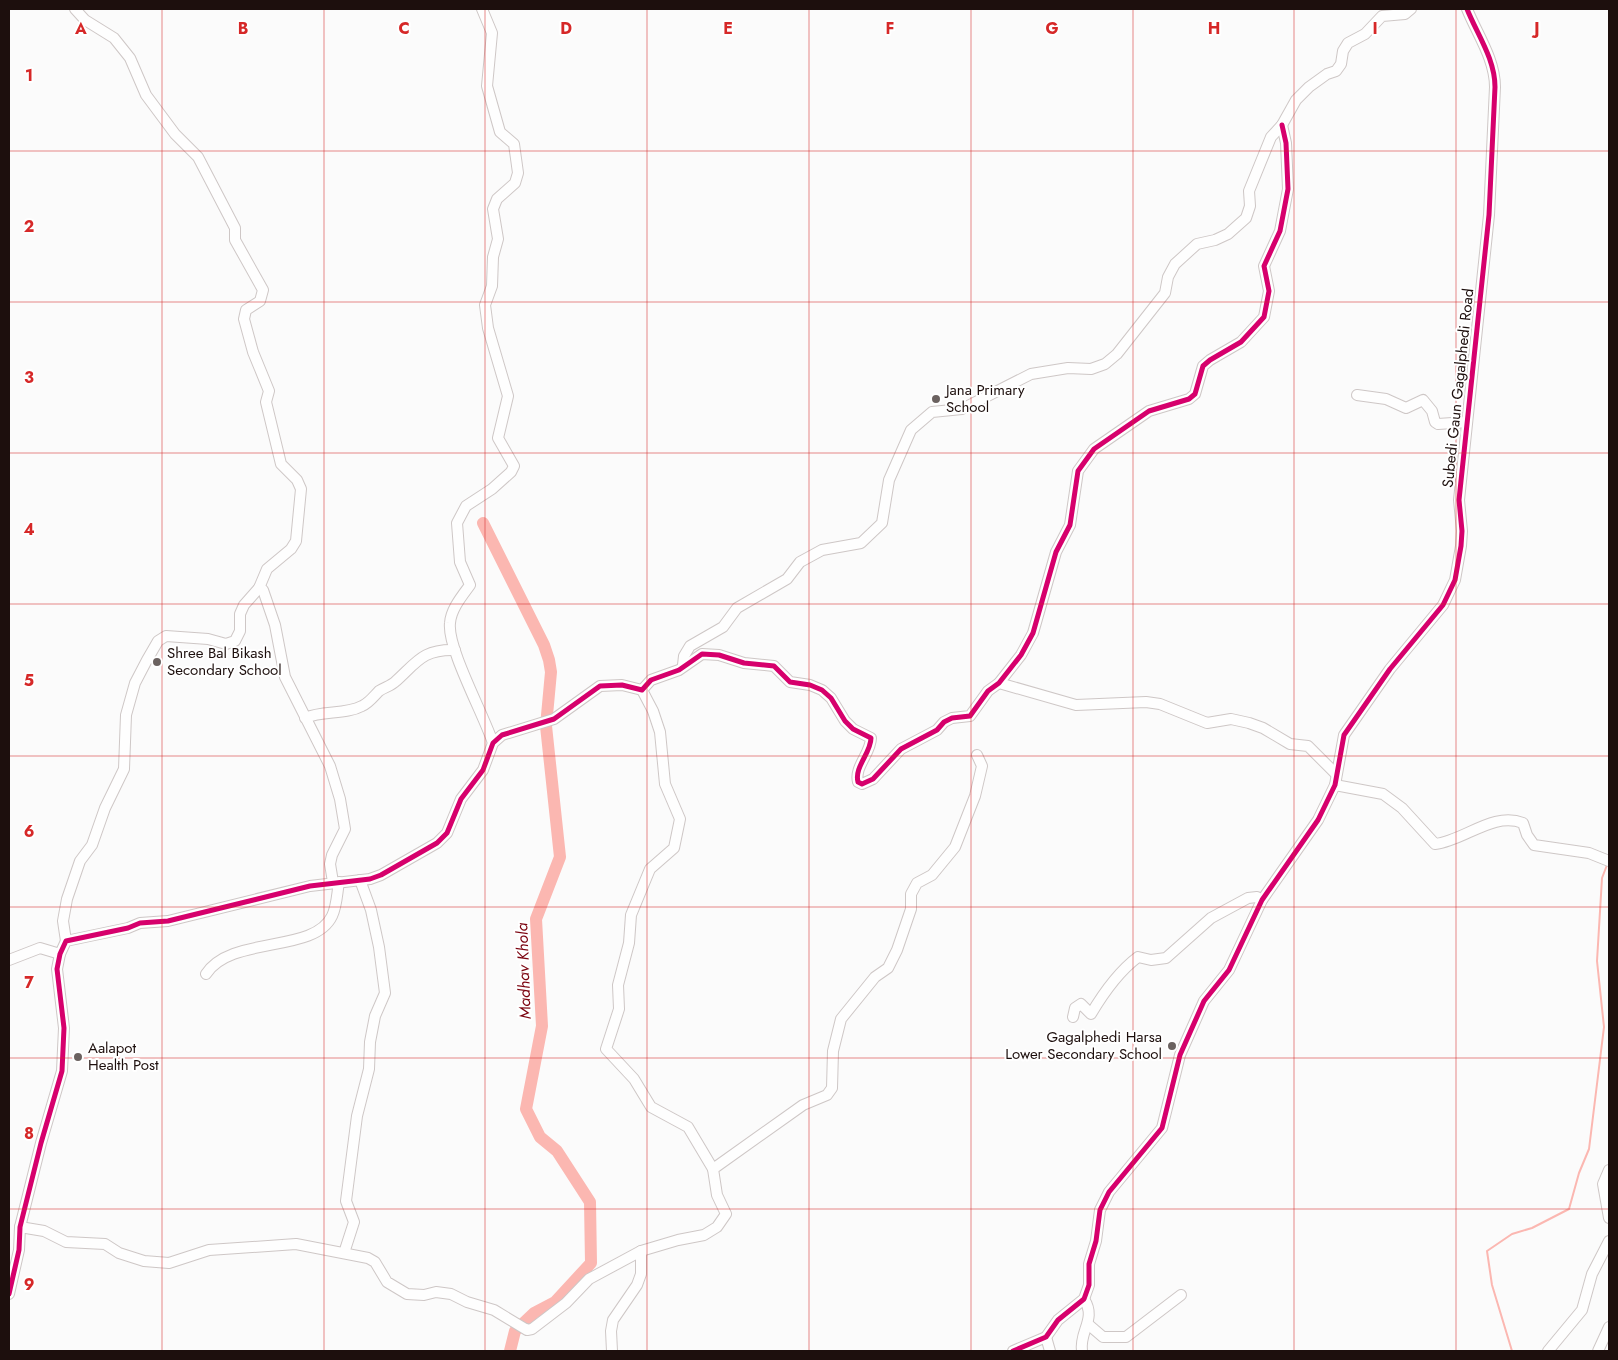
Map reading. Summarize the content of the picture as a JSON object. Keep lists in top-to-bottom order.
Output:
{
  "streets": {
    "street": ["Subedi Gaun Gagalphedi Road"]
  },
  "water": ["Madhav Khola"],
  "places": [
    "Jana Primary School",
    "Shree Bal Bikash Secondary School",
    "Gagalphedi Harsa Lower Secondary School",
    "Aalapot Health Post"
  ],
  "grid": {
    "columns": [
      "A",
      "B",
      "C",
      "D",
      "E",
      "F",
      "G",
      "H",
      "I",
      "J"
    ],
    "rows": [
      "1",
      "2",
      "3",
      "4",
      "5",
      "6",
      "7",
      "8",
      "9"
    ]
  }
}
